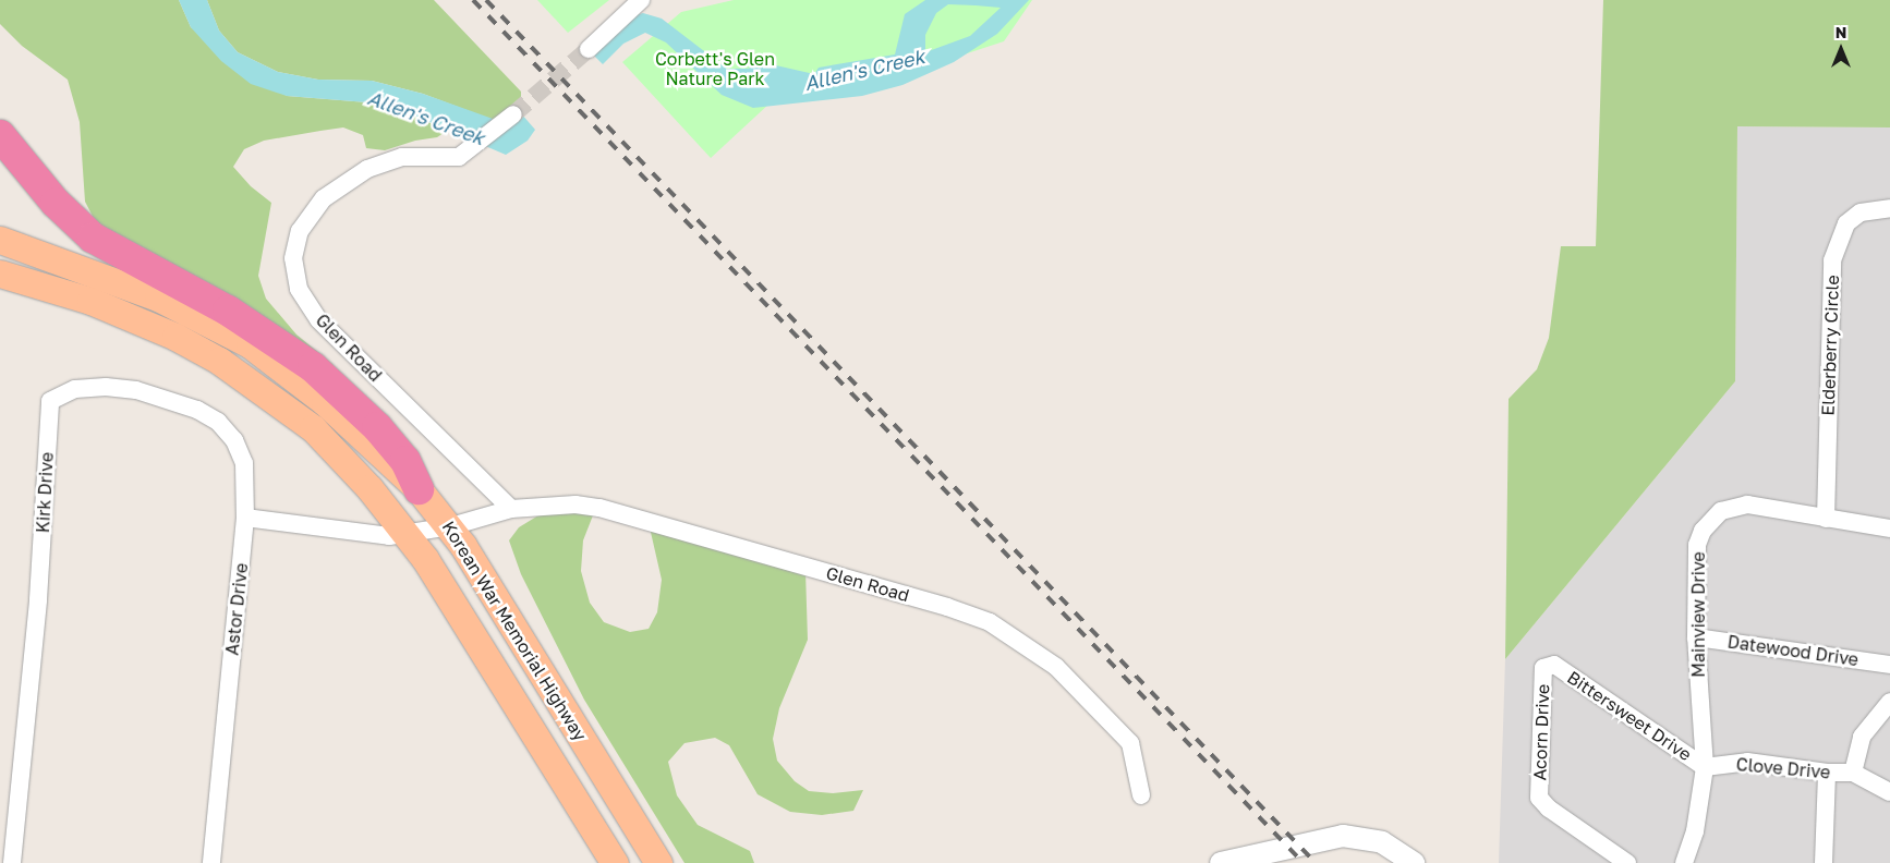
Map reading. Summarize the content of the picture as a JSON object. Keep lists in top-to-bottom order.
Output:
{
  "streets": {
    "main road": ["Korean War Memorial Highway"],
    "street": [
      "Elderberry Circle",
      "Glen Road",
      "Kirk Drive",
      "Astor Drive",
      "Mainview Drive",
      "Datewood Drive",
      "Bittersweet Drive",
      "Acorn Drive",
      "Clove Drive"
    ]
  },
  "crossings": [
    ["Elderberry Circle", "Mainview Drive"],
    ["Glen Road", "Korean War Memorial Highway"],
    ["Kirk Drive", "Astor Drive"],
    ["Mainview Drive", "Datewood Drive"],
    ["Mainview Drive", "Bittersweet Drive"],
    ["Mainview Drive", "Clove Drive"],
    ["Bittersweet Drive", "Acorn Drive"],
    ["Bittersweet Drive", "Clove Drive"]
  ],
  "water": ["Allen's Creek"],
  "parks": ["Corbett's Glen Nature Park"],
  "north": "top"
}
